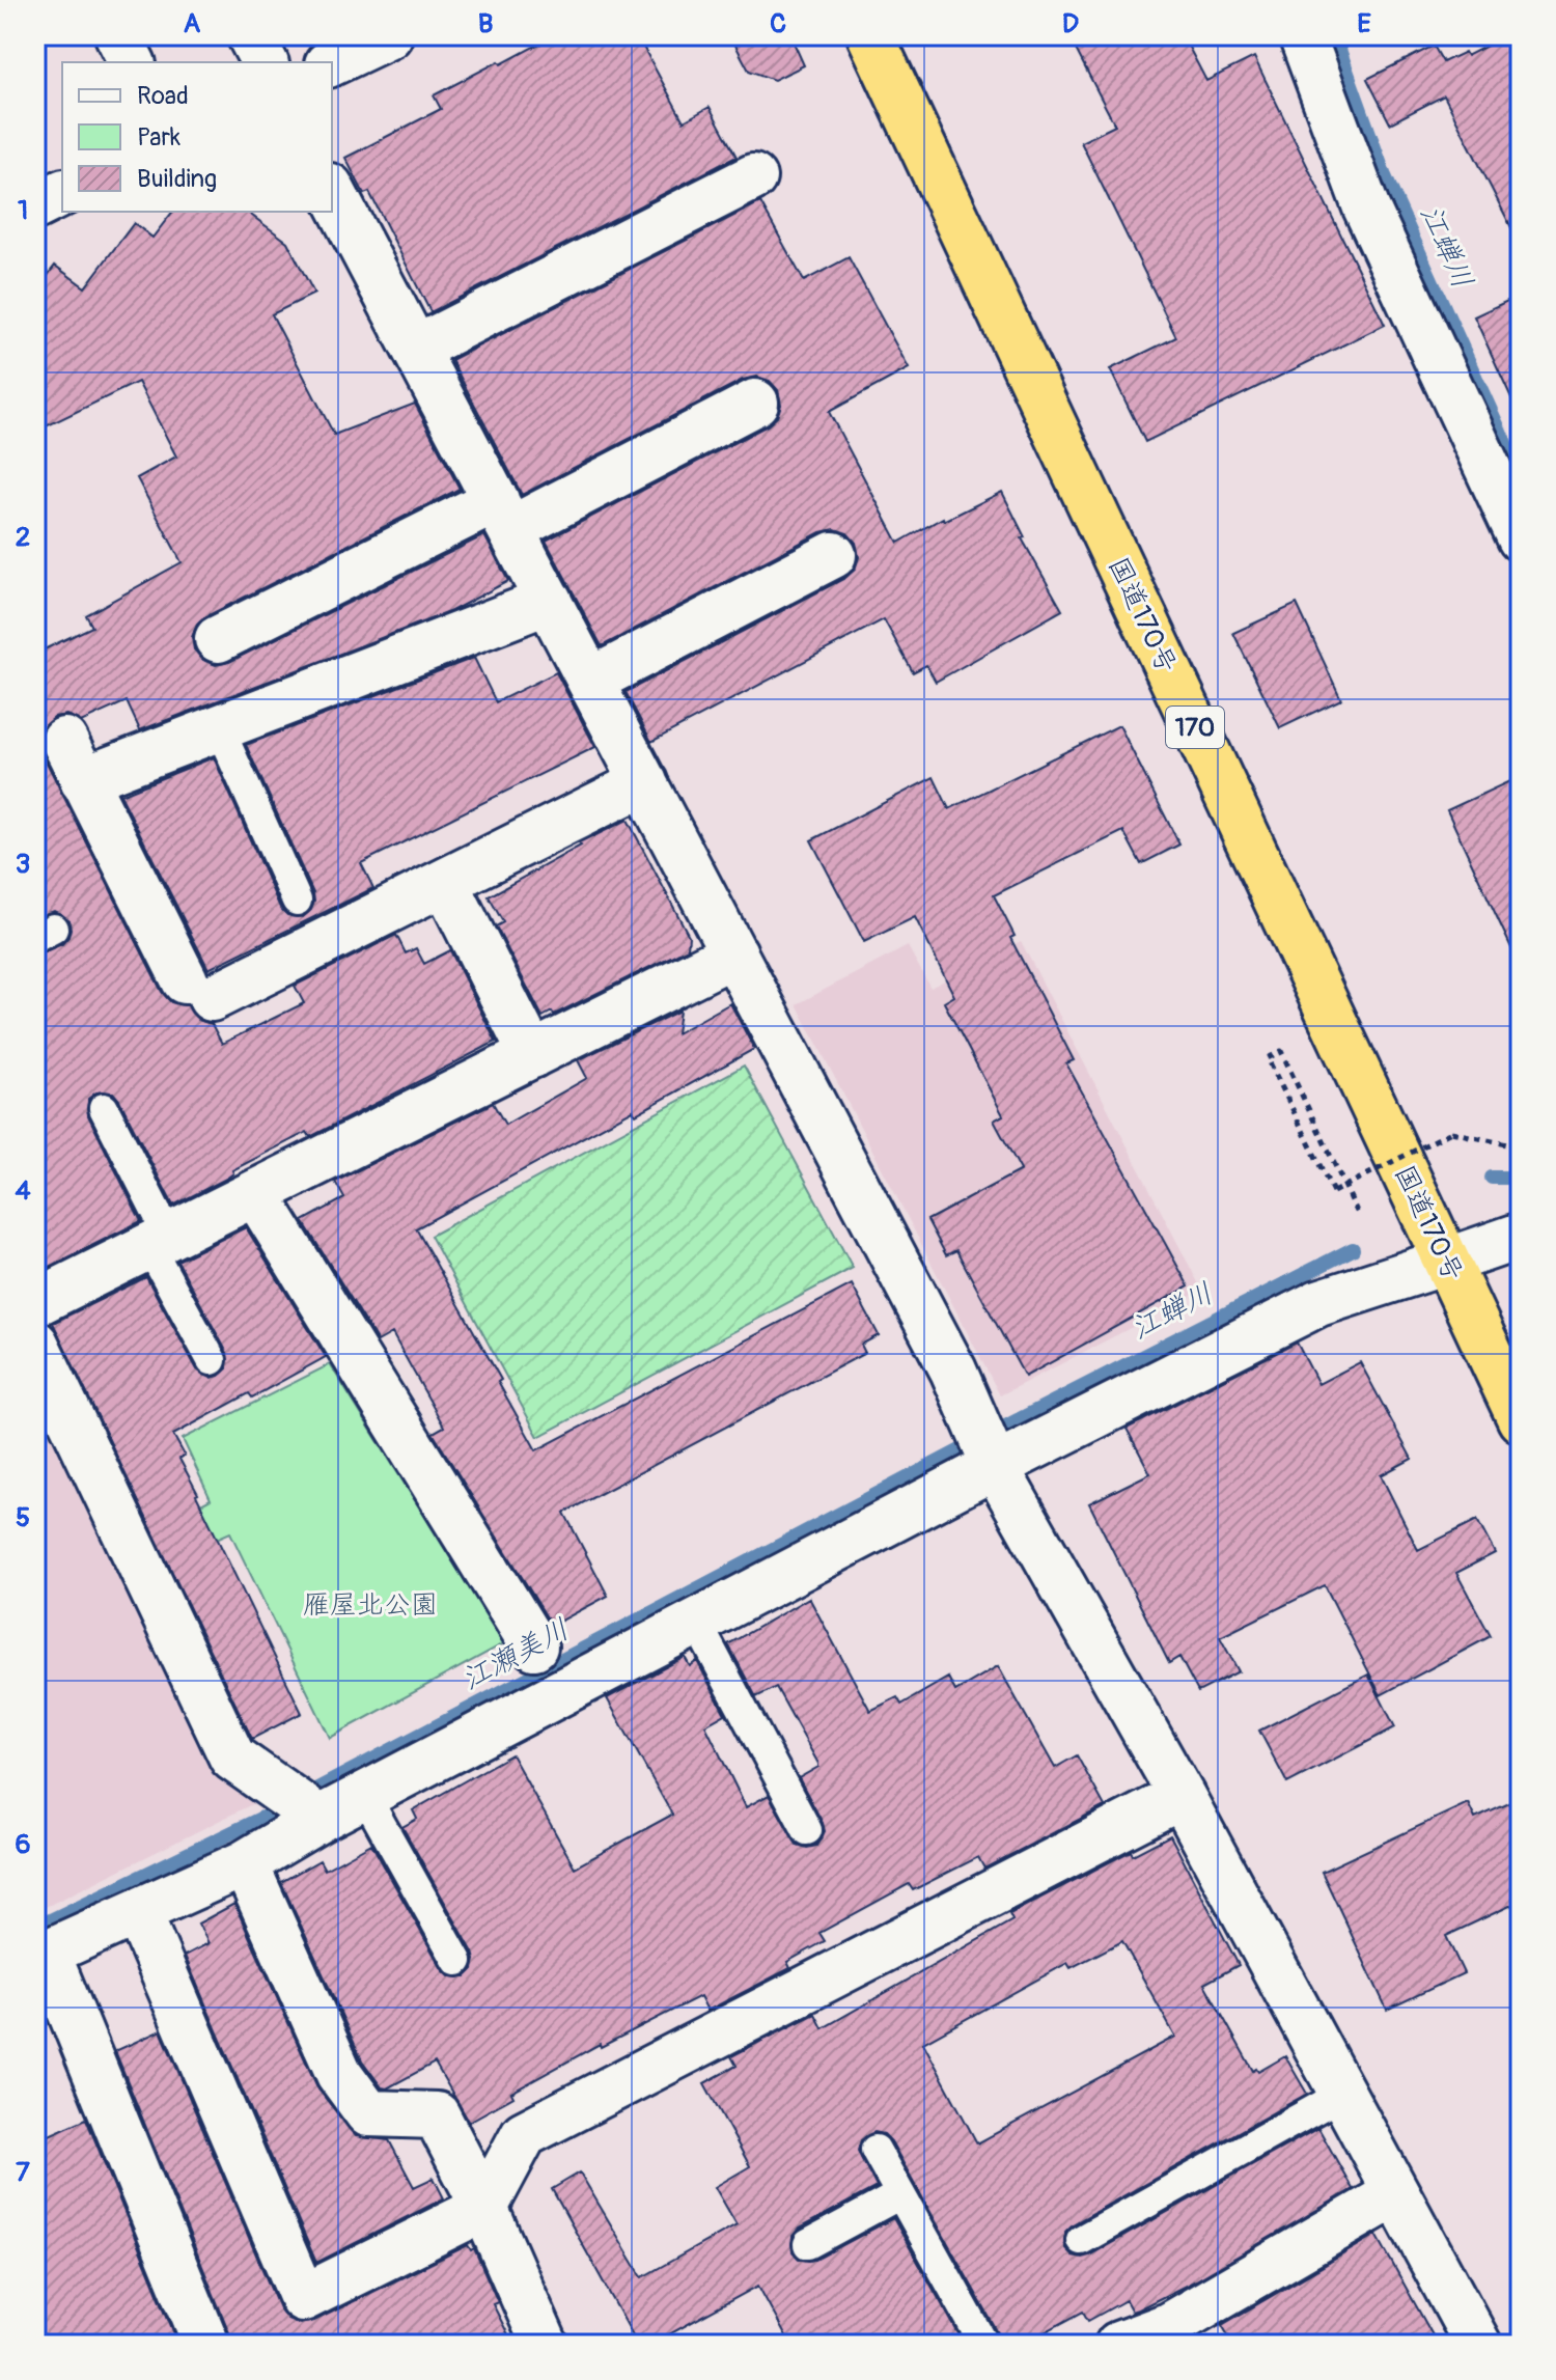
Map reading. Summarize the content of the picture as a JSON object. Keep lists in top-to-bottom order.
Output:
{
  "streets": {
    "highway": ["国道170号", "170"]
  },
  "water": ["江蝉川", "江瀬美川"],
  "parks": ["雁屋北公園"],
  "legend": ["Road", "Park", "Building"],
  "grid": {
    "columns": [
      "A",
      "B",
      "C",
      "D",
      "E"
    ],
    "rows": [
      "1",
      "2",
      "3",
      "4",
      "5",
      "6",
      "7"
    ]
  }
}
